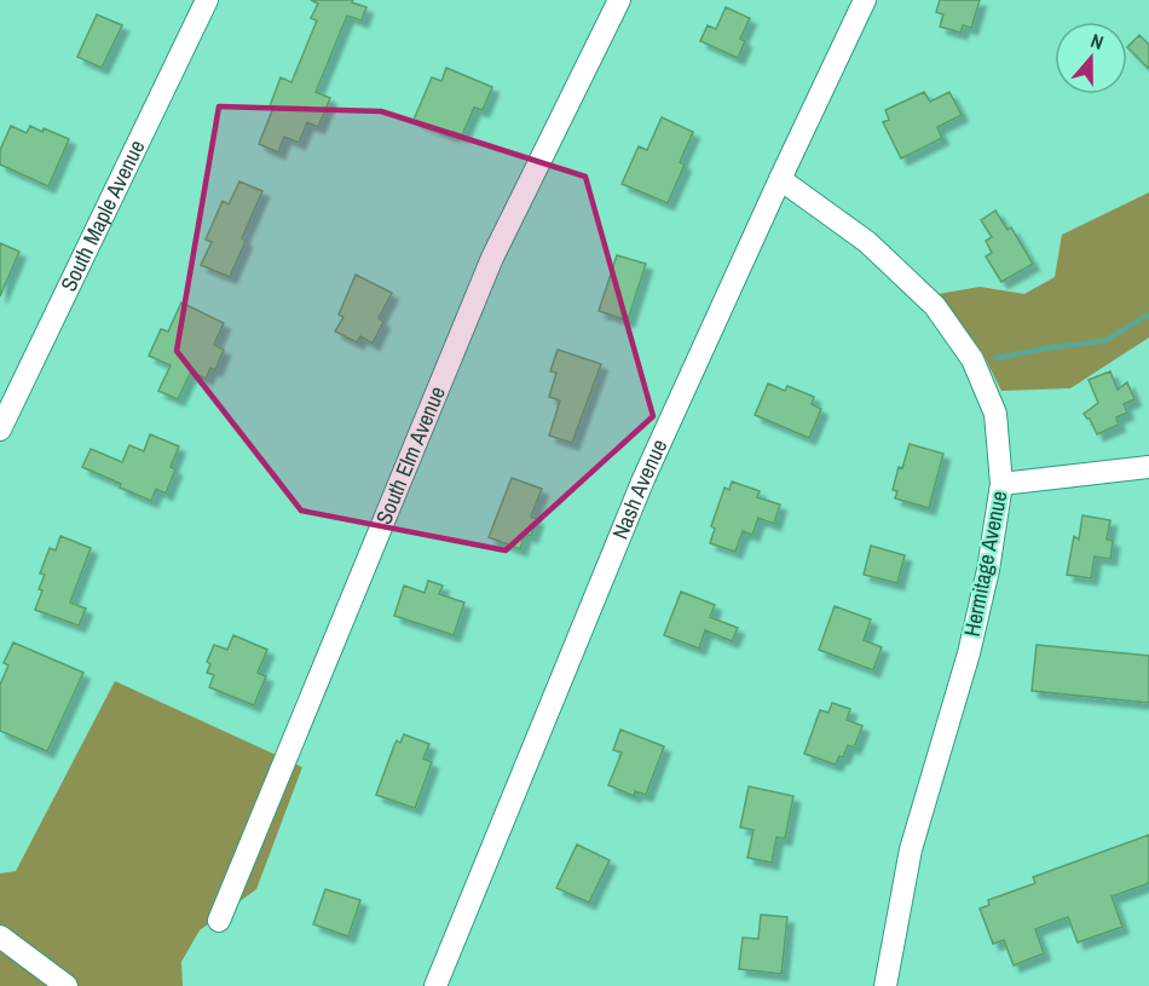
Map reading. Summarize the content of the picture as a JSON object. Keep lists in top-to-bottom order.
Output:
{
  "streets": {
    "street": [
      "South Maple Avenue",
      "South Elm Avenue",
      "Nash Avenue",
      "Hermitage Avenue"
    ]
  },
  "crossings": [
    ["Nash Avenue", "Hermitage Avenue"]
  ],
  "north": "top"
}
